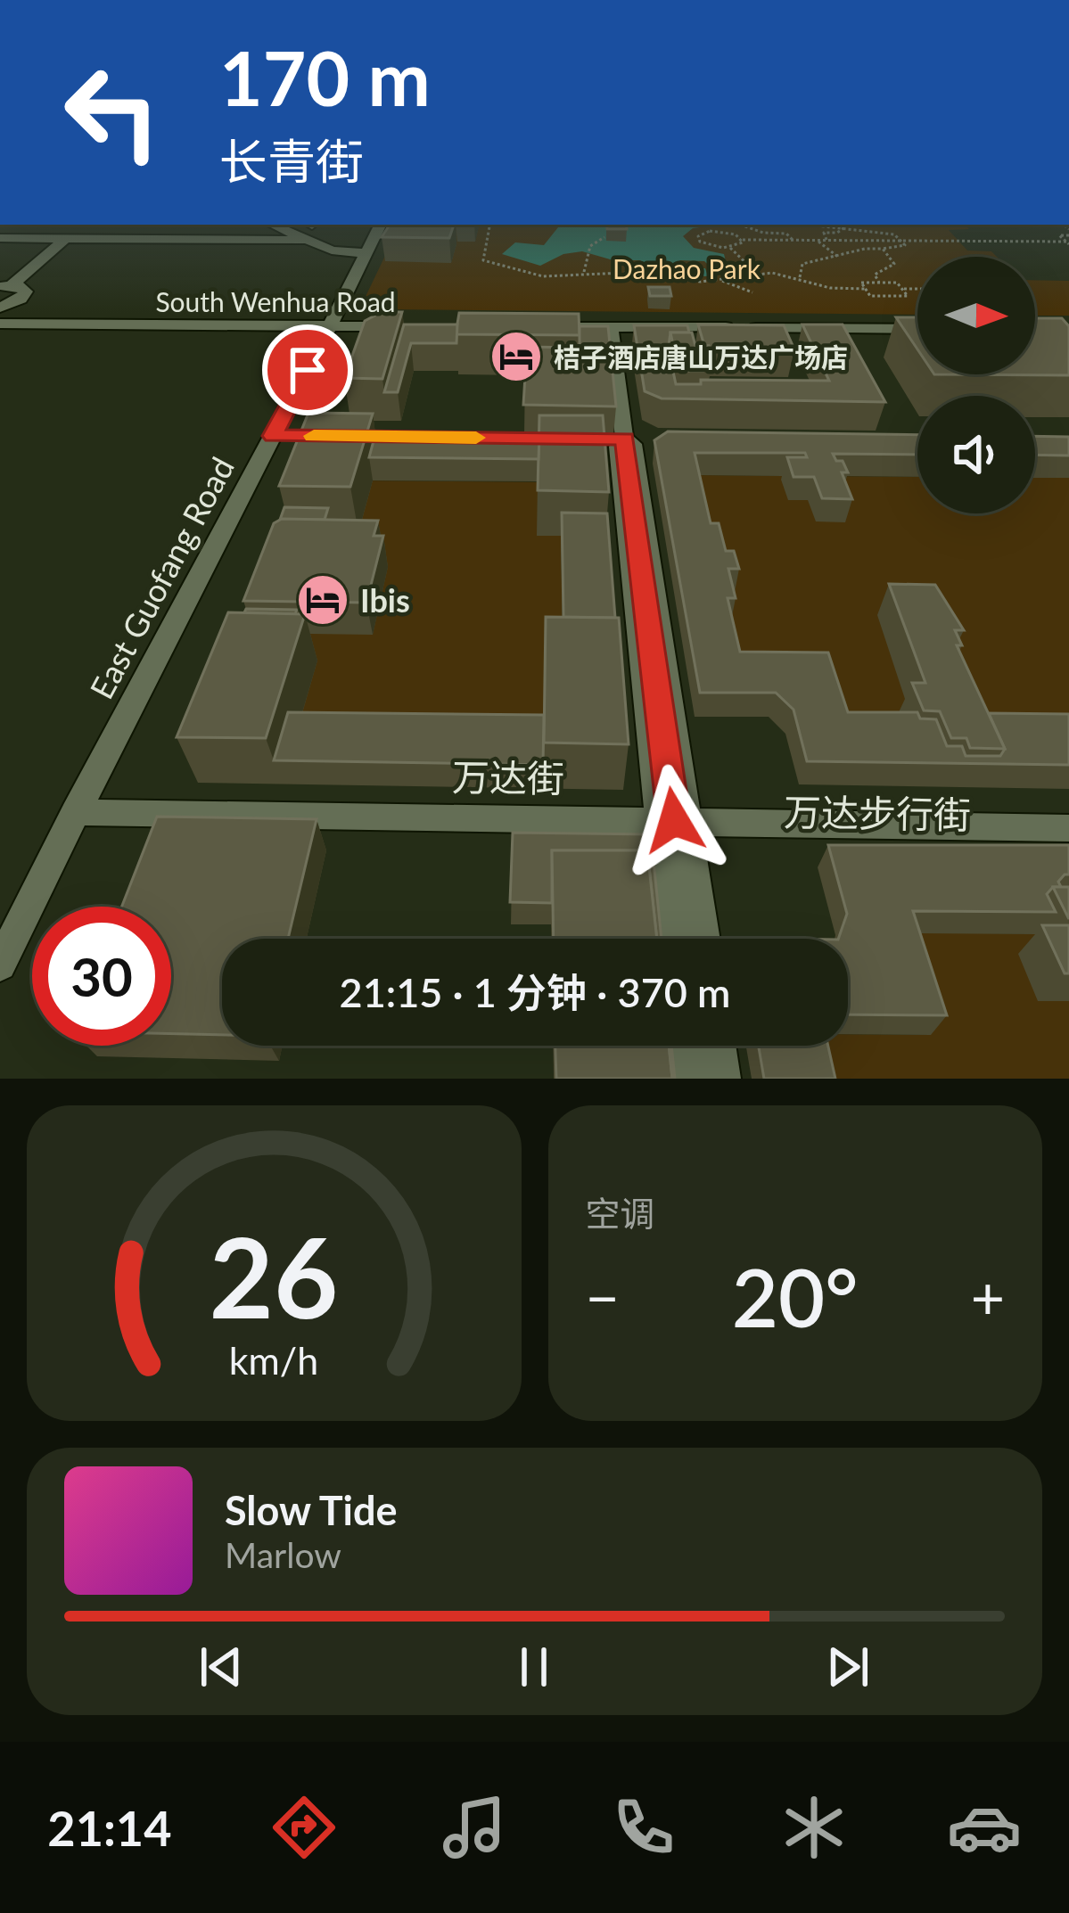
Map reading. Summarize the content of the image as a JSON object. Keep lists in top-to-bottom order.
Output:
{
  "streets": {
    "street": [
      "South Wenhua Road",
      "East Guofang Road",
      "万达街",
      "万达步行街"
    ]
  },
  "crossings": [
    ["South Wenhua Road", "East Guofang Road"],
    ["East Guofang Road", "万达街"],
    ["万达街", "万达步行街"]
  ],
  "parks": ["Dazhao Park"],
  "places": {
    "hotel": ["桔子酒店唐山万达广场店", "Ibis"]
  },
  "north": "right",
  "page": {
    "turn": ["170 m", "长青街"],
    "limit": "30",
    "trip": "21:15 · 1 分钟 · 370 m",
    "tile": "空调",
    "heat": ["−", "20°", "+"],
    "song": ["Slow Tide", "Marlow"],
    "tabs": "21:14",
    "gauge": ["26", "km/h"]
  }
}
